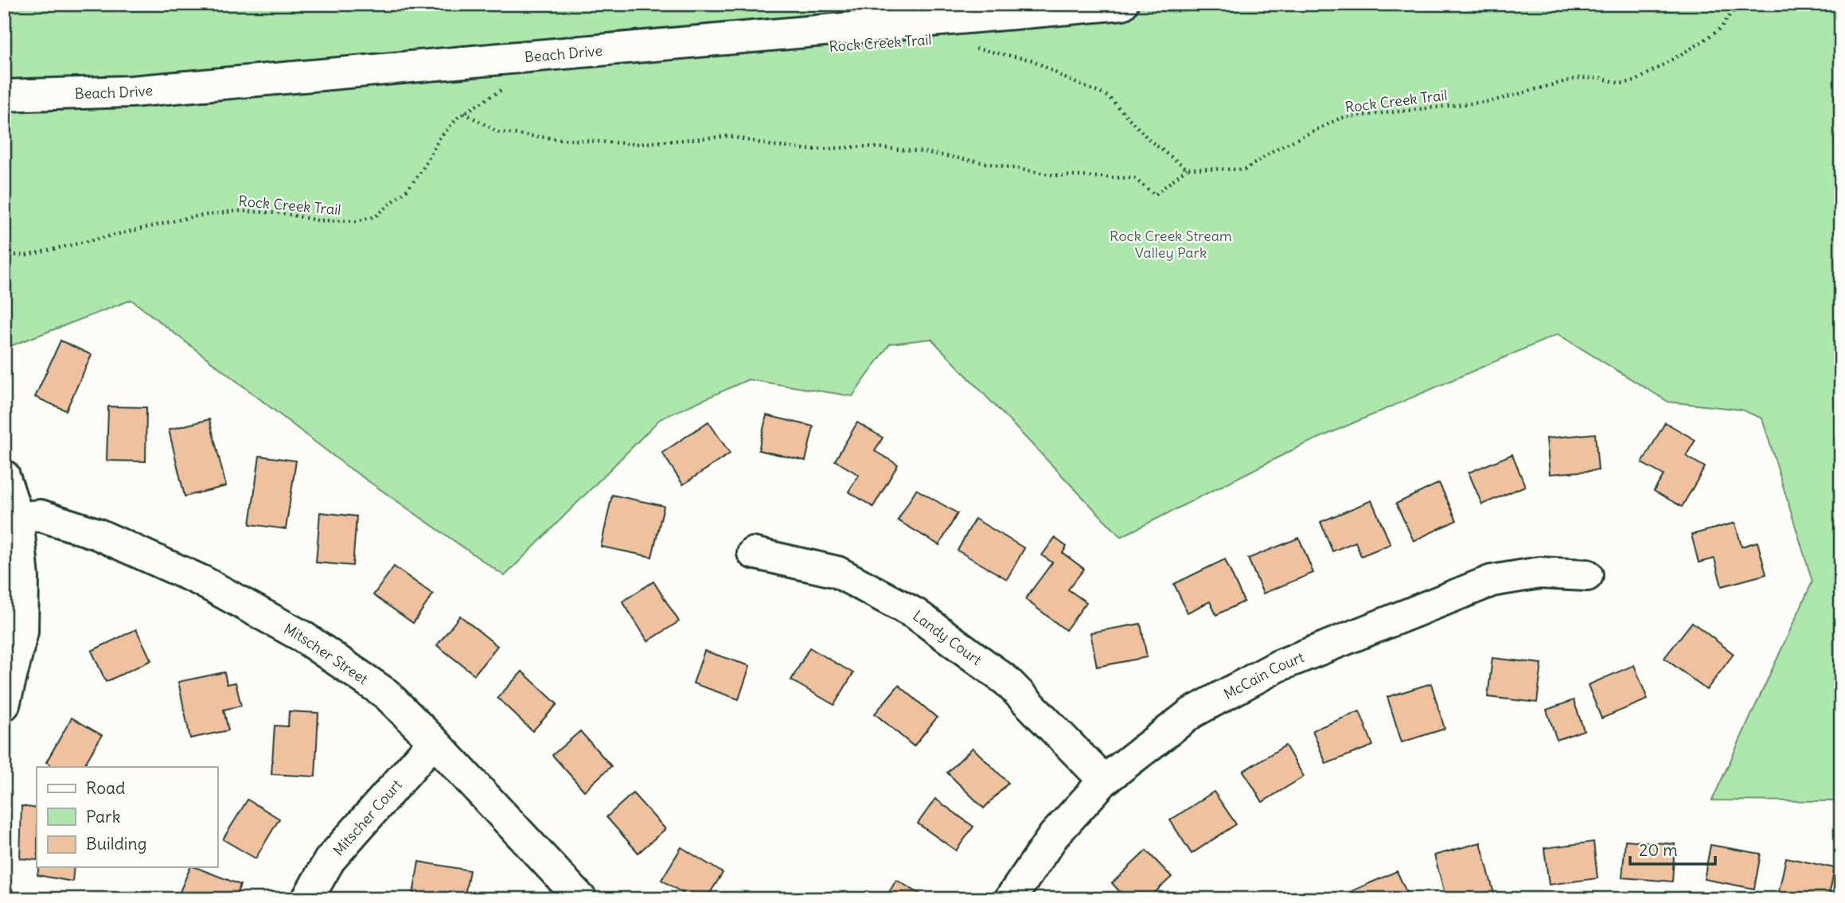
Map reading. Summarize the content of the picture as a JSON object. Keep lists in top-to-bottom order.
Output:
{
  "streets": {
    "street": [
      "Beach Drive",
      "Landy Court",
      "Mitscher Street",
      "McCain Court",
      "Mitscher Court"
    ],
    "path": ["Rock Creek Trail"]
  },
  "crossings": [
    ["Landy Court", "McCain Court"],
    ["Mitscher Street", "Mitscher Court"]
  ],
  "parks": ["Rock Creek Stream Valley Park"],
  "legend": ["Road", "Park", "Building"],
  "scale_bar": "20 m"
}
